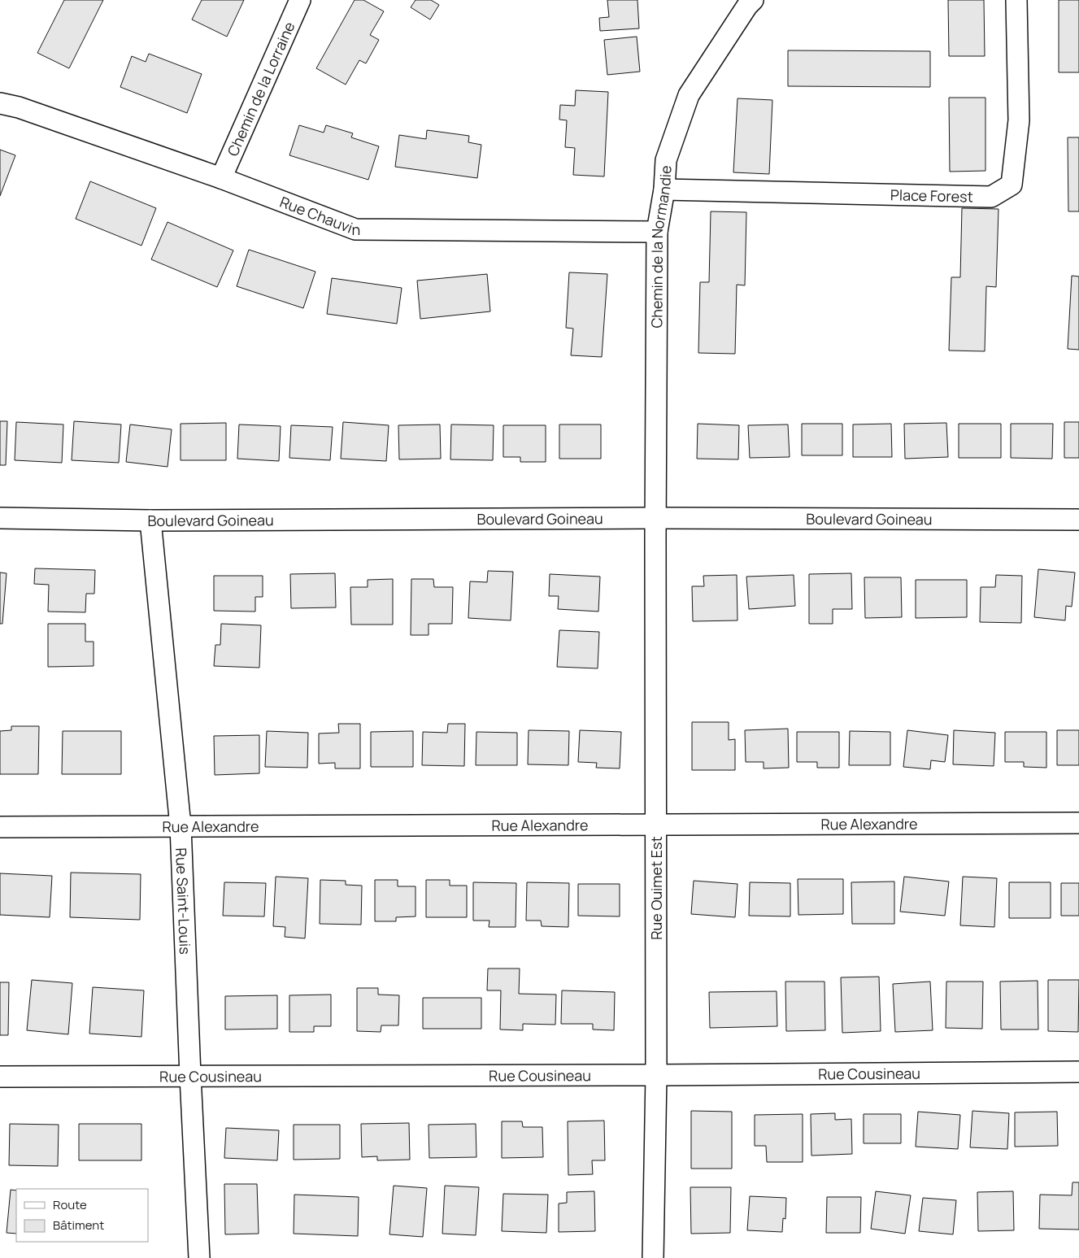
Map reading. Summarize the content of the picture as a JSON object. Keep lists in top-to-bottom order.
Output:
{
  "streets": {
    "street": [
      "Chemin de la Lorraine",
      "Place Forest",
      "Rue Chauvin",
      "Chemin de la Normandie",
      "Boulevard Goineau",
      "Rue Alexandre",
      "Rue Ouimet Est",
      "Rue Saint-Louis",
      "Rue Cousineau"
    ]
  },
  "crossings": [
    ["Chemin de la Lorraine", "Rue Chauvin"],
    ["Place Forest", "Chemin de la Normandie"],
    ["Rue Chauvin", "Chemin de la Normandie"],
    ["Chemin de la Normandie", "Boulevard Goineau"],
    ["Chemin de la Normandie", "Rue Ouimet Est"],
    ["Boulevard Goineau", "Rue Ouimet Est"],
    ["Boulevard Goineau", "Rue Saint-Louis"],
    ["Rue Alexandre", "Rue Ouimet Est"],
    ["Rue Alexandre", "Rue Saint-Louis"],
    ["Rue Ouimet Est", "Rue Cousineau"],
    ["Rue Saint-Louis", "Rue Cousineau"]
  ],
  "legend": ["Route", "Bâtiment"]
}
